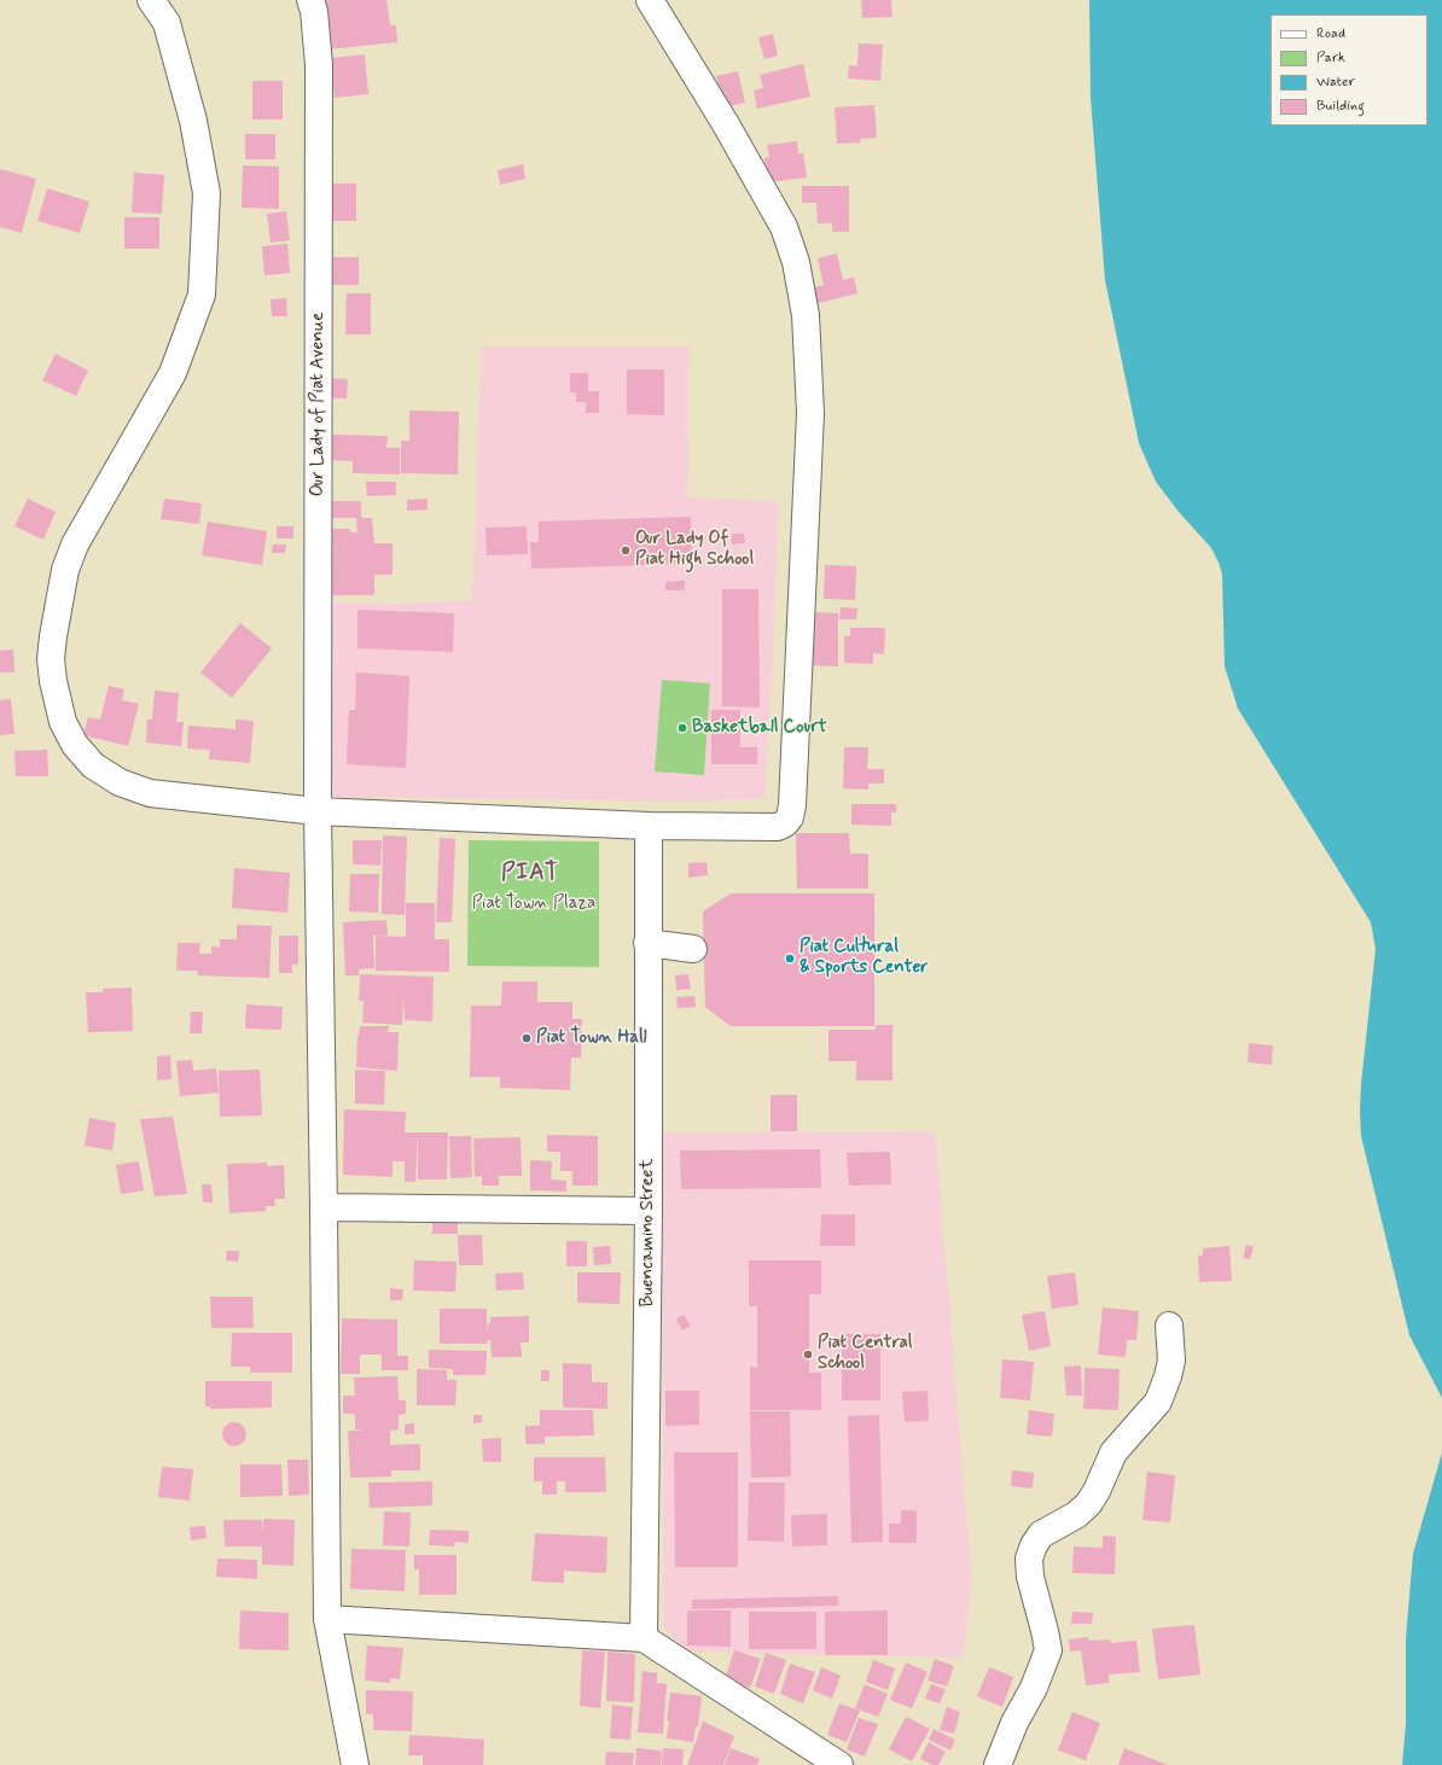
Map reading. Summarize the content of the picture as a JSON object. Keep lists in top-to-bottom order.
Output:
{
  "streets": {
    "street": ["Our Lady of Piat Avenue", "Buencamino Street"]
  },
  "districts": ["PIAT"],
  "parks": ["Piat Town Plaza"],
  "places": [
    "Our Lady Of Piat High School",
    "Basketball Court",
    "Piat Cultural & Sports Center",
    "Piat Town Hall",
    "Piat Central School"
  ],
  "legend": [
    "Road",
    "Park",
    "Water",
    "Building"
  ]
}
